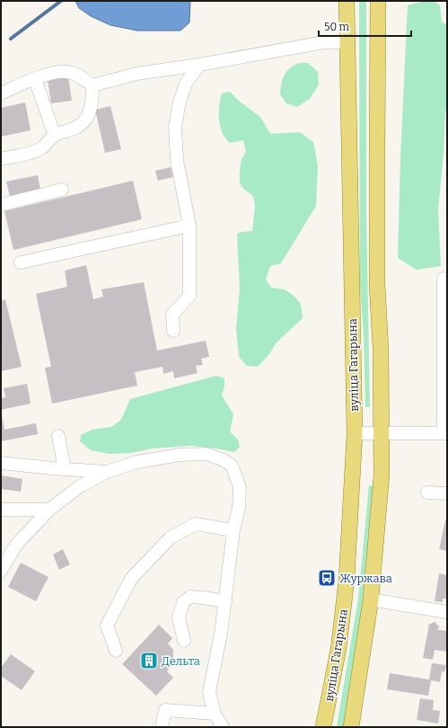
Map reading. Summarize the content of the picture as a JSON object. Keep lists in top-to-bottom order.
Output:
{
  "streets": {
    "main road": ["вуліца Гагарына"]
  },
  "places": {
    "bus stop": ["Журжава"],
    "building": ["Дельта"]
  },
  "scale_bar": "50 m"
}
